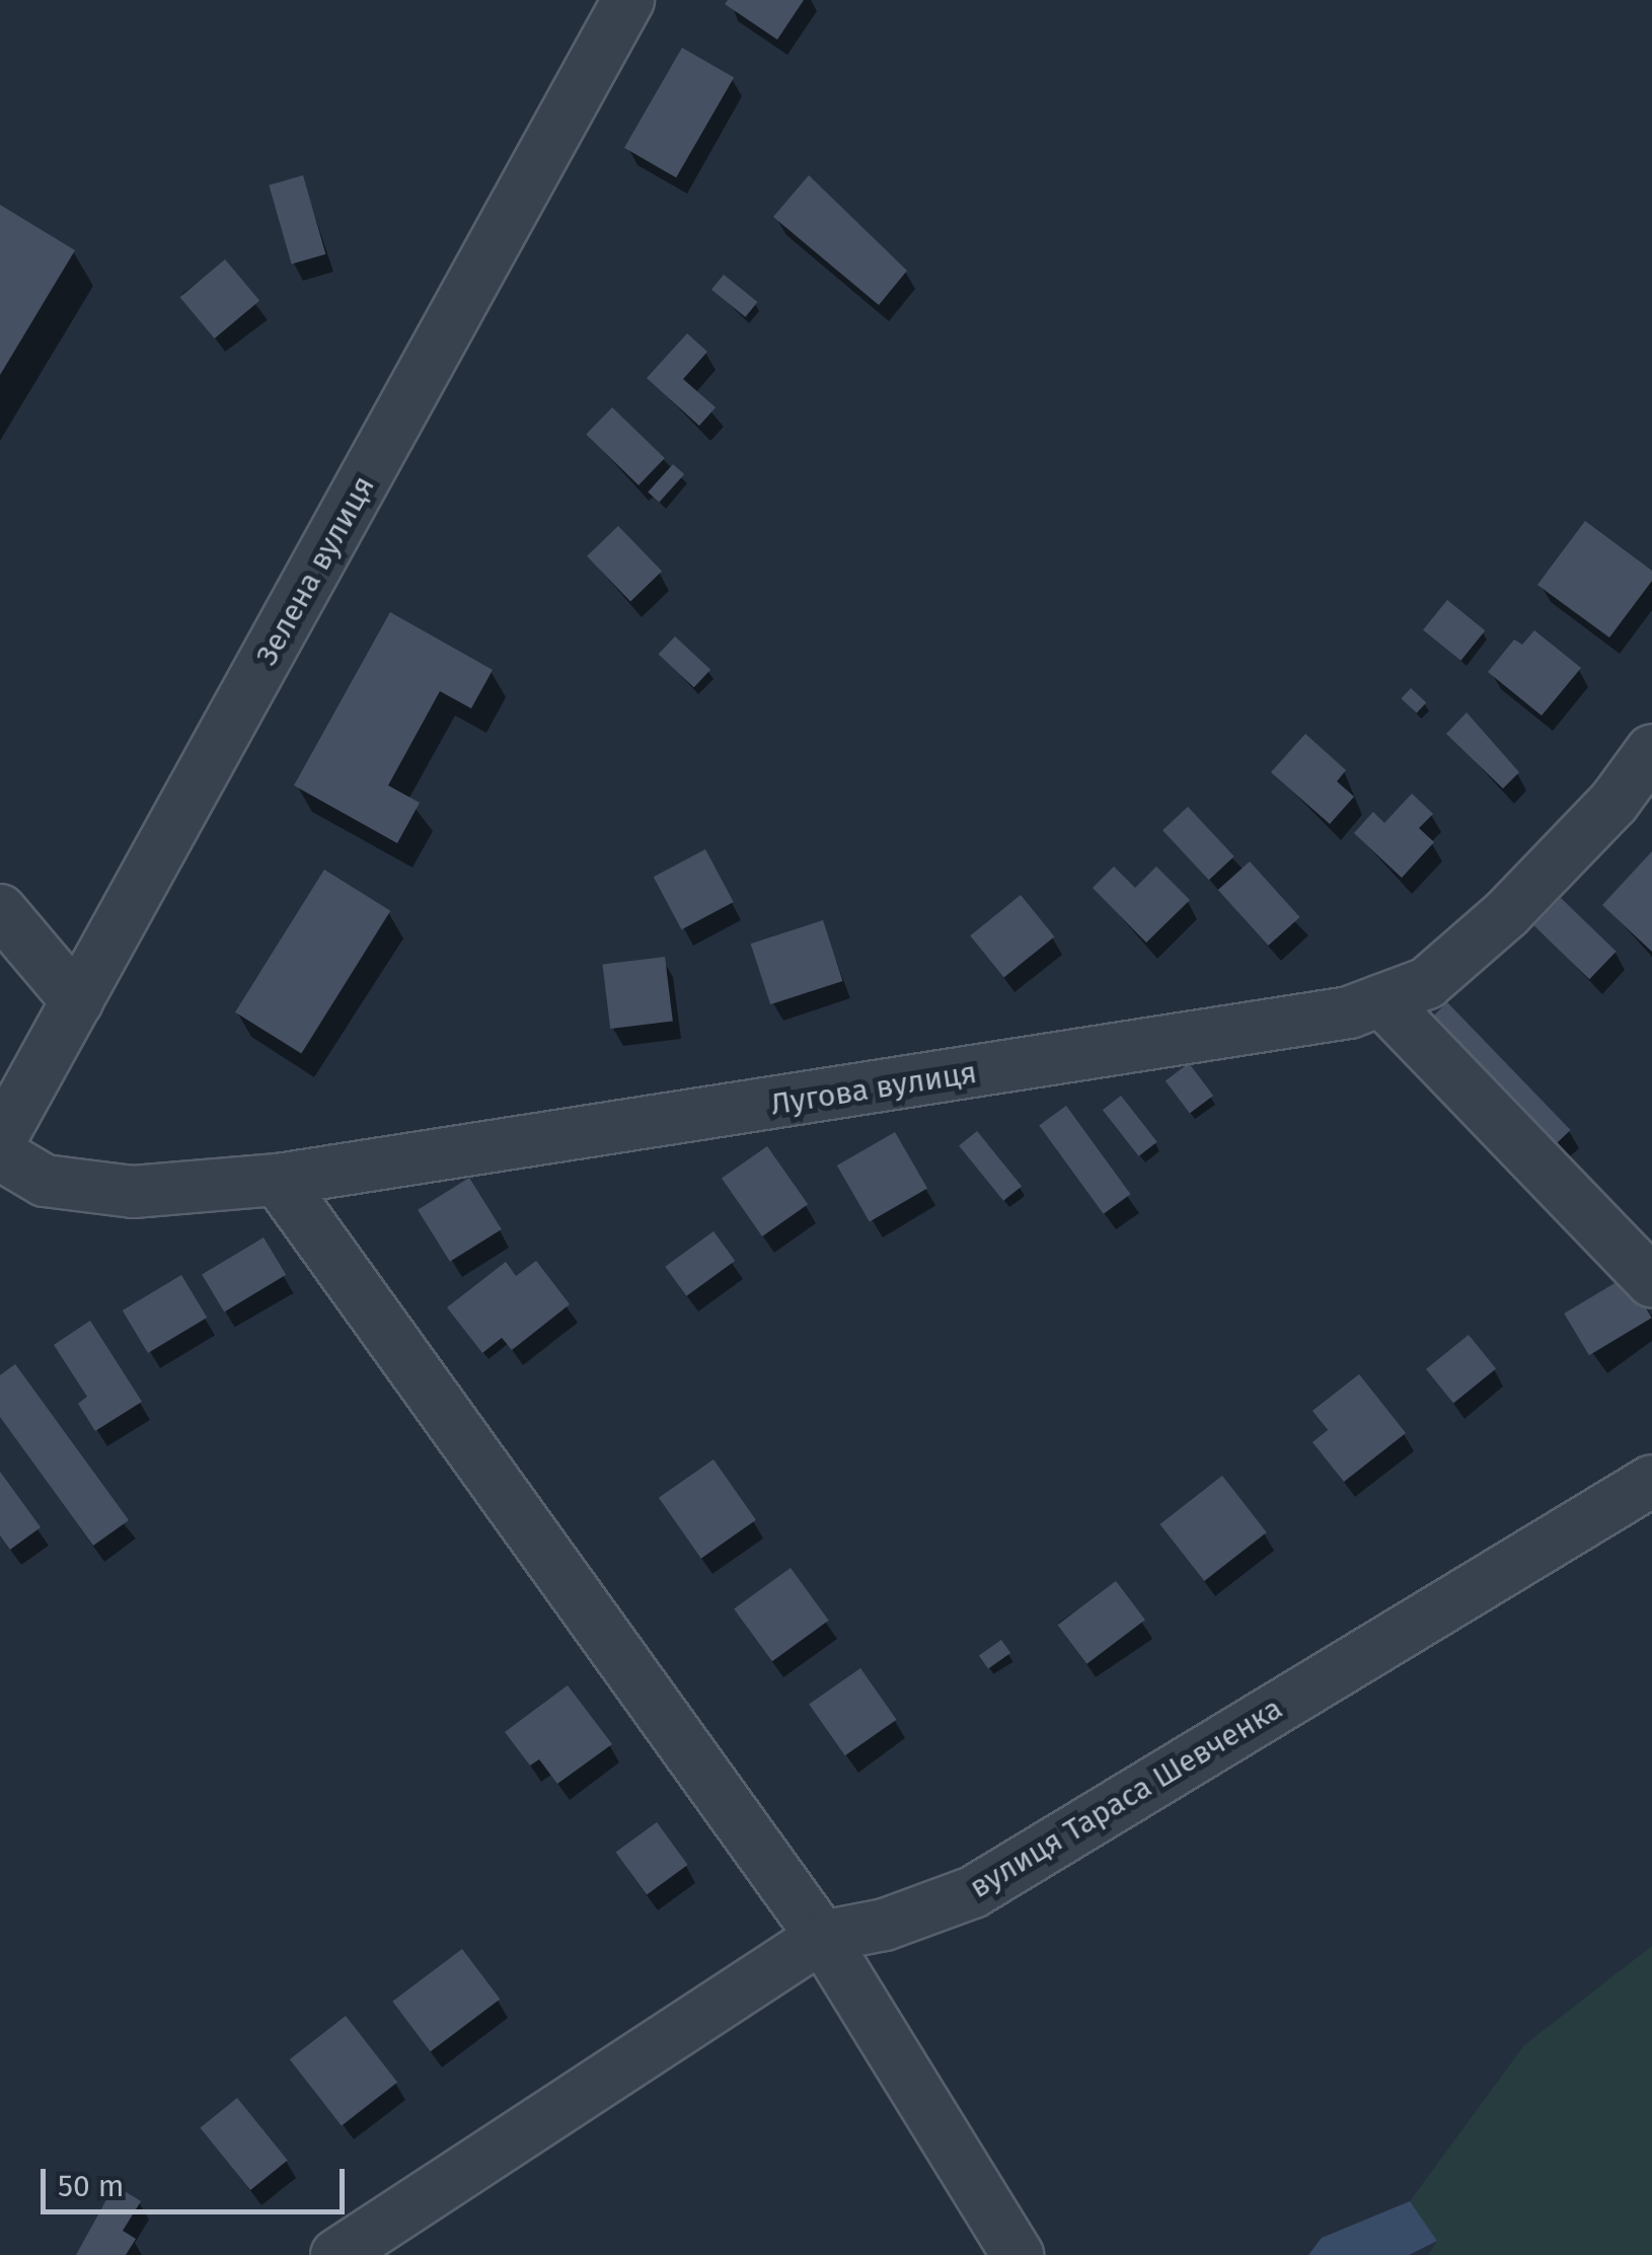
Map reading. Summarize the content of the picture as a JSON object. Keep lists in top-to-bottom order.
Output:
{
  "streets": {
    "street": ["Зелена вулиця", "Лугова вулиця", "вулиця Тараса Шевченка"]
  },
  "scale_bar": "50 m"
}
